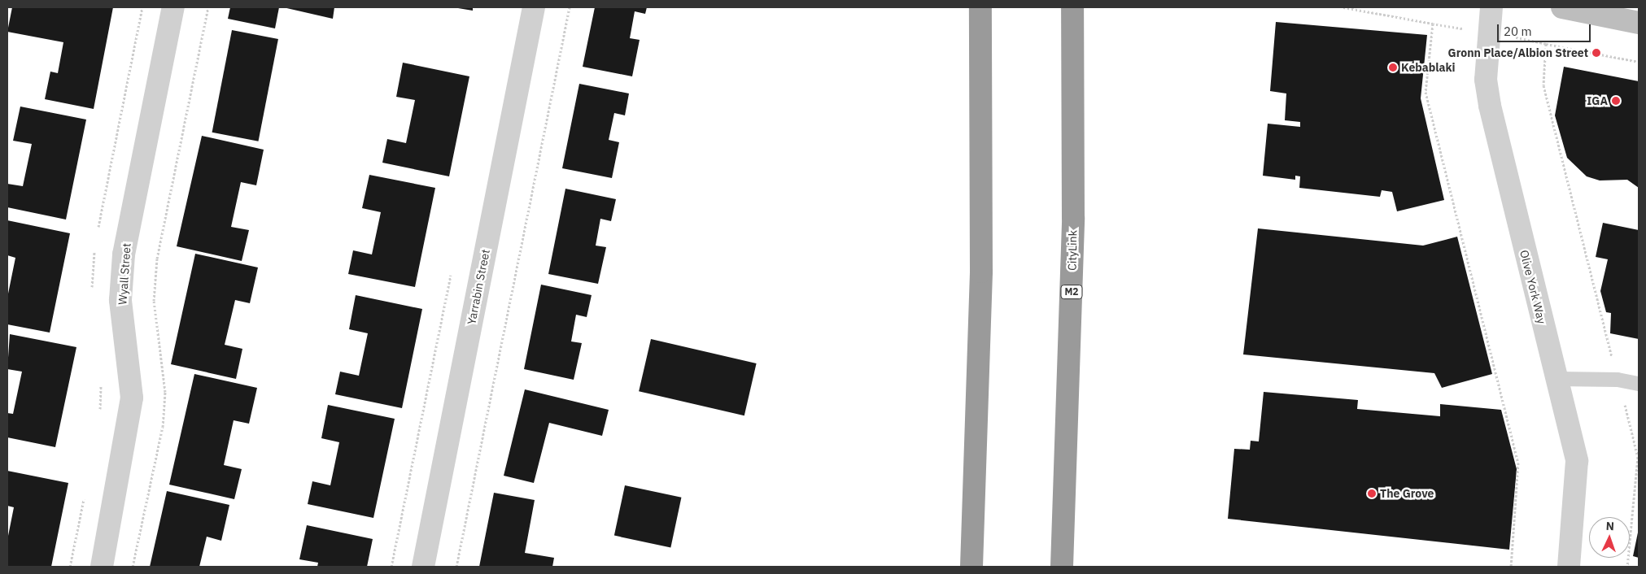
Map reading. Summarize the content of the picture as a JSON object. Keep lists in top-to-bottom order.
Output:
{
  "streets": {
    "highway": ["CityLink", "M2"],
    "street": ["Wyall Street", "Yarrabin Street", "Olive York Way"]
  },
  "places": [
    "Gronn Place/Albion Street",
    "Kebablaki",
    "IGA",
    "The Grove"
  ],
  "scale_bar": "20 m",
  "north": "top"
}
